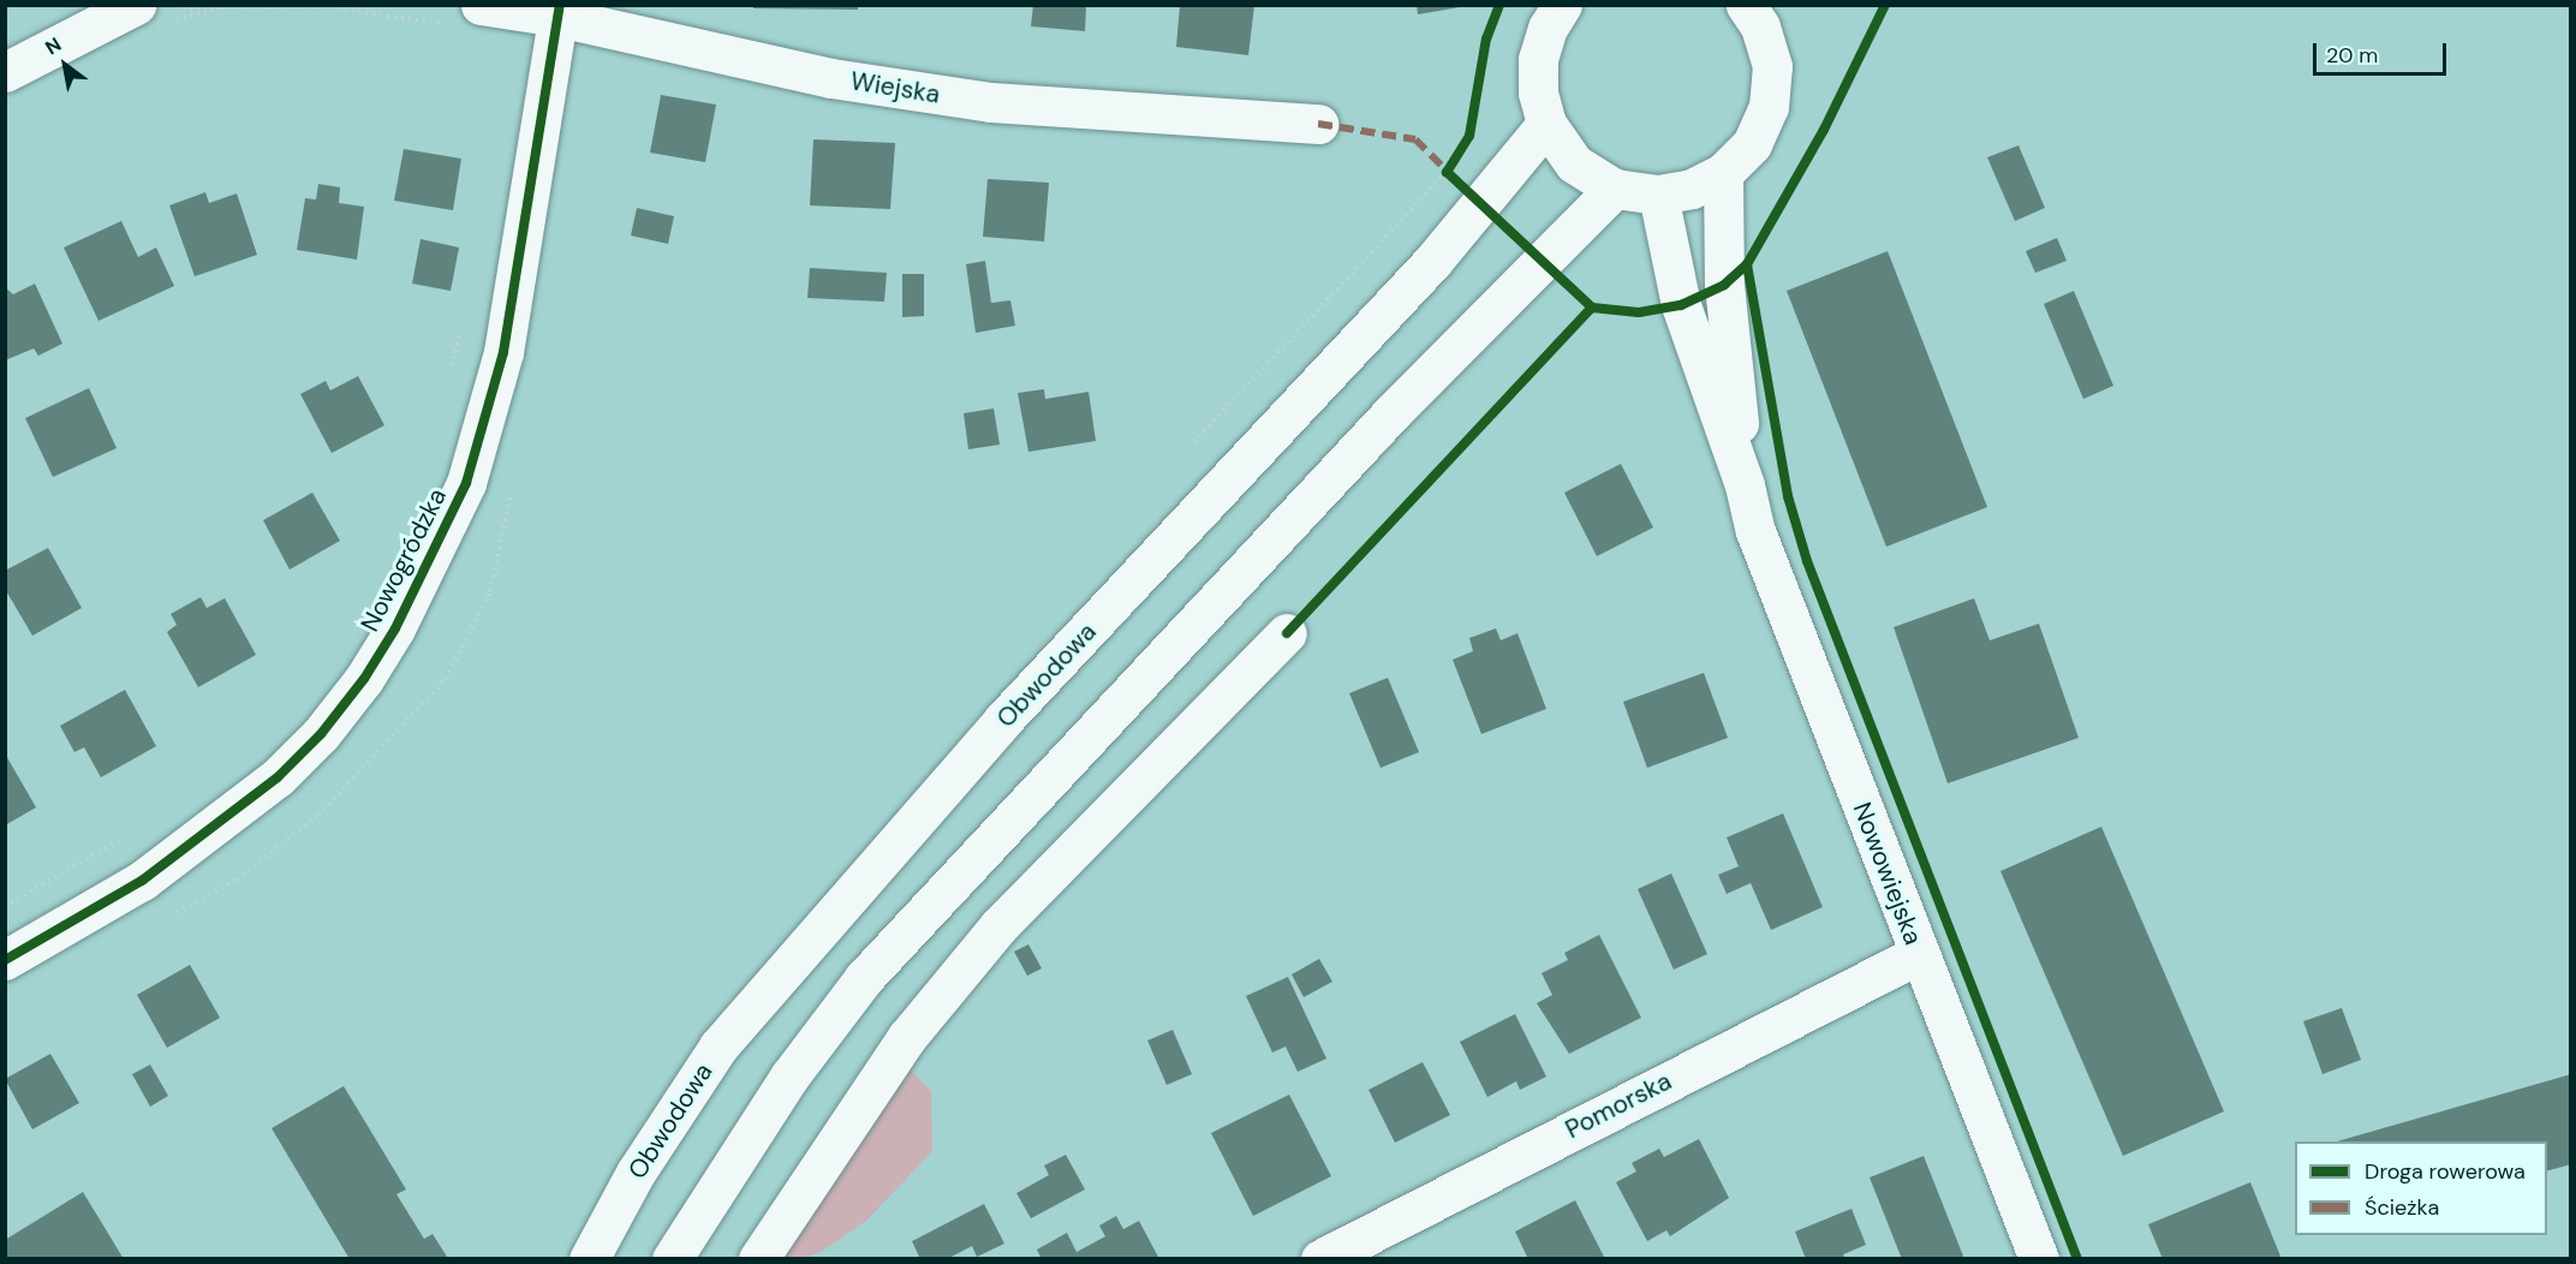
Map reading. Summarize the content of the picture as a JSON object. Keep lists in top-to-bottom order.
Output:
{
  "streets": {
    "street": [
      "Wiejska",
      "Nowogródzka",
      "Obwodowa",
      "Nowowiejska",
      "Pomorska"
    ]
  },
  "crossings": [
    ["Wiejska", "Nowogródzka"],
    ["Nowowiejska", "Pomorska"]
  ],
  "legend": ["Droga rowerowa", "Ścieżka"],
  "scale_bar": "20 m",
  "north": "top left"
}
